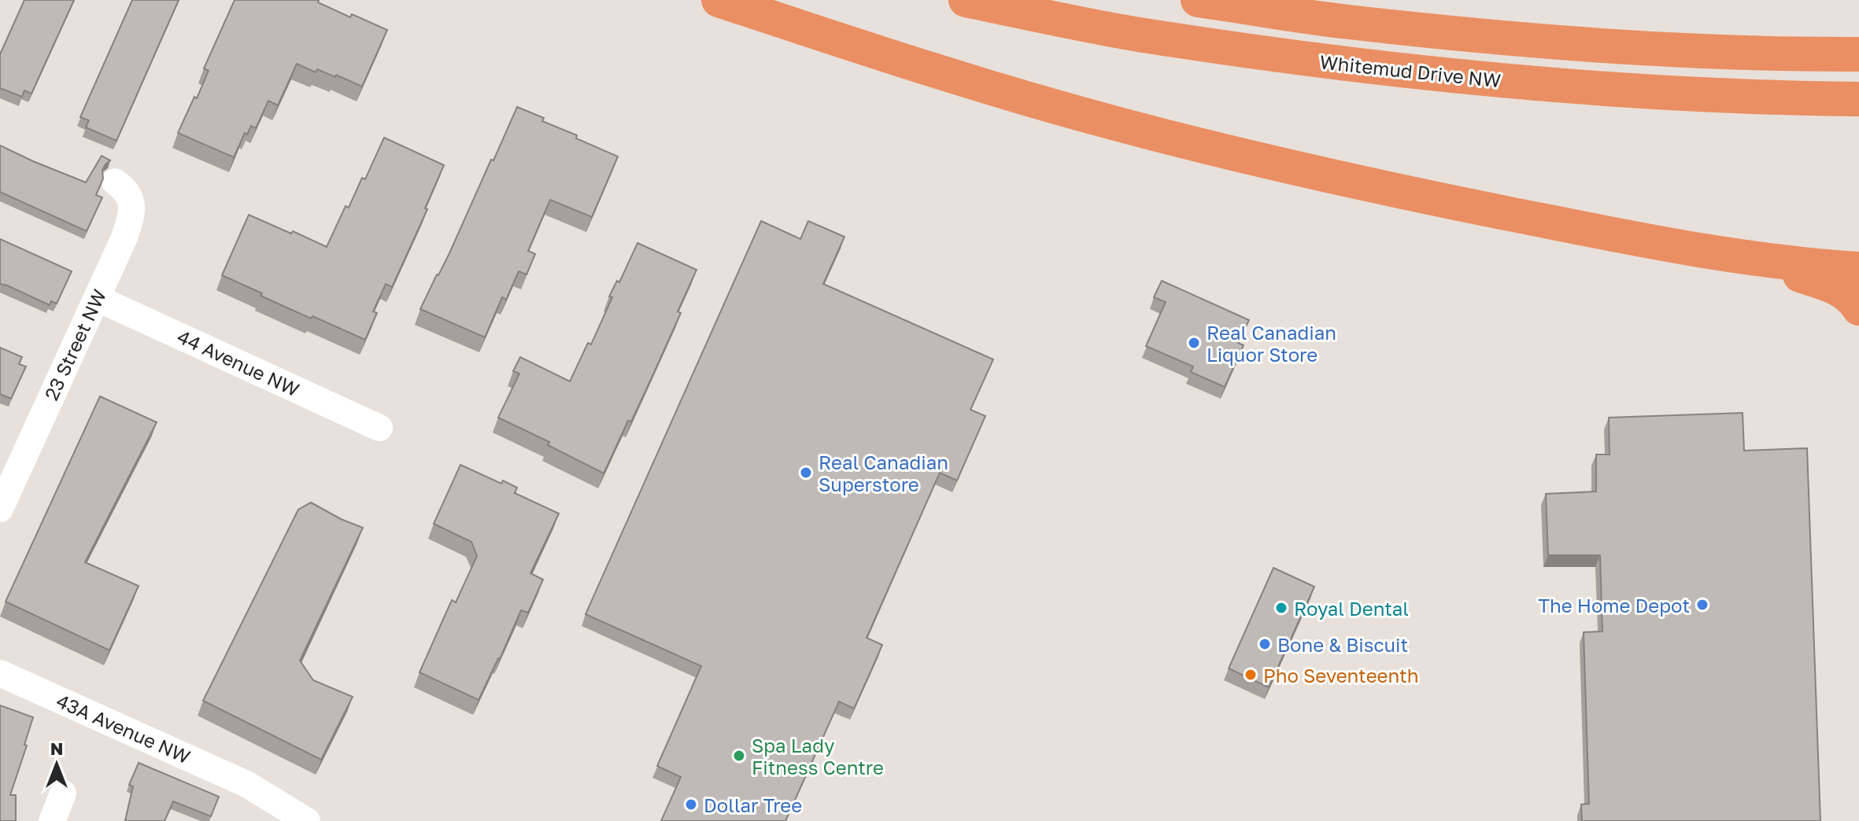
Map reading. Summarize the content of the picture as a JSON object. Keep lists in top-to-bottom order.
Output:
{
  "streets": {
    "highway": ["Whitemud Drive NW"],
    "street": ["23 Street NW", "44 Avenue NW", "43A Avenue NW"]
  },
  "crossings": [
    ["23 Street NW", "44 Avenue NW"]
  ],
  "places": [
    "Real Canadian Liquor Store",
    "Real Canadian Superstore",
    "The Home Depot",
    "Royal Dental",
    "Bone & Biscuit",
    "Pho Seventeenth",
    "Spa Lady Fitness Centre",
    "Dollar Tree"
  ],
  "north": "top"
}
